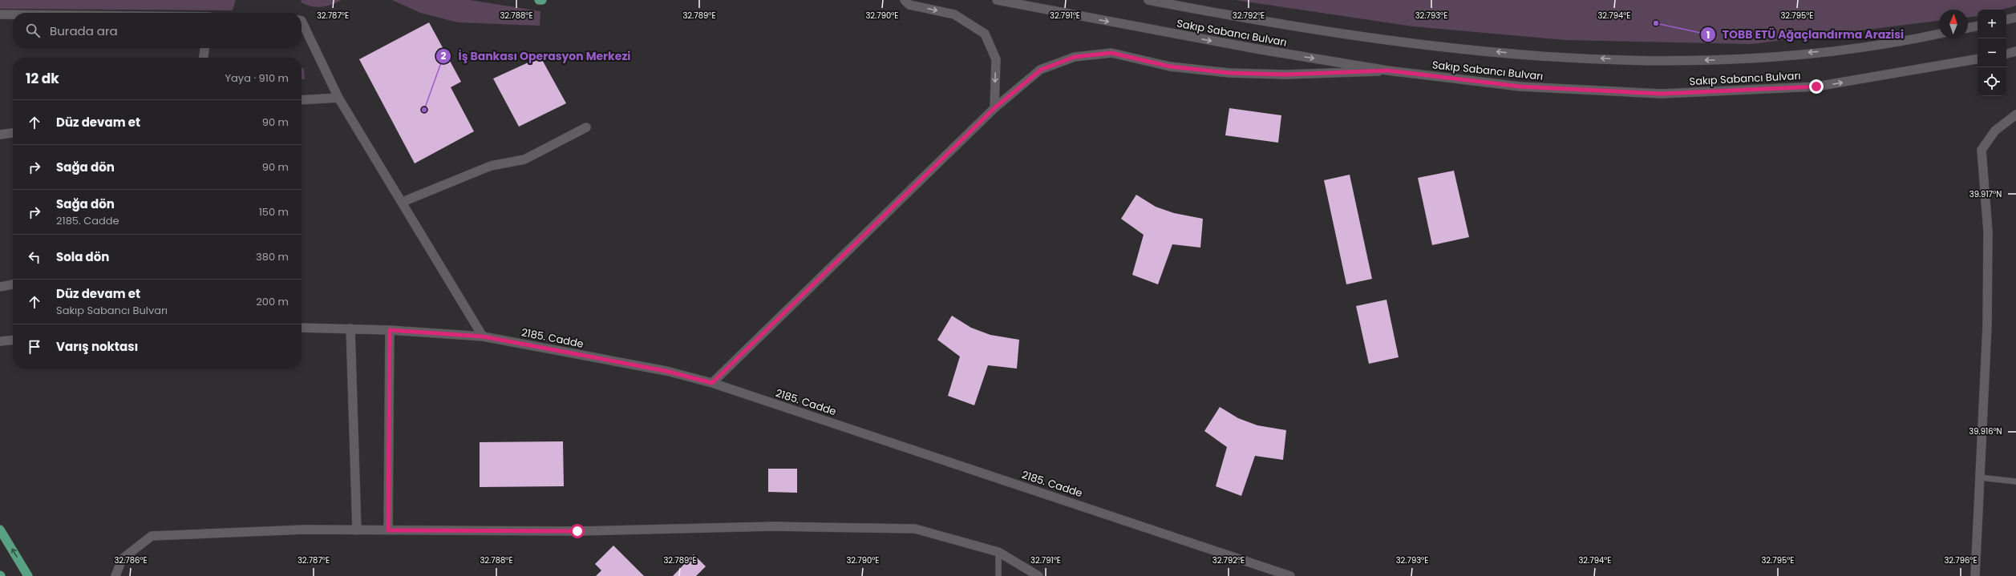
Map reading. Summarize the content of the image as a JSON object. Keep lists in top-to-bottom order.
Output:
{
  "streets": {
    "street": ["Sakıp Sabancı Bulvarı", "2185. Cadde"]
  },
  "places": ["TOBB ETÜ Ağaçlandırma Arazisi", "İş Bankası Operasyon Merkezi"],
  "north": "top",
  "page": {
    "map_buttons": ["+", "−"],
    "search": "Burada ara",
    "heading": ["12 dk", "Yaya · 910 m"],
    "list": [
      ["Düz devam et", "90 m"],
      ["Sağa dön", "90 m"],
      ["Sağa dön", "2185. Cadde", "150 m"],
      ["Sola dön", "380 m"],
      ["Düz devam et", "Sakıp Sabancı Bulvarı", "200 m"],
      "Varış noktası"
    ]
  },
  "coordinates": [
    "32.787°E",
    "32.788°E",
    "32.789°E",
    "32.790°E",
    "32.791°E",
    "32.792°E",
    "32.793°E",
    "32.794°E",
    "32.795°E",
    "39.917°N",
    "39.916°N",
    "32.786°E",
    "32.796°E"
  ]
}
